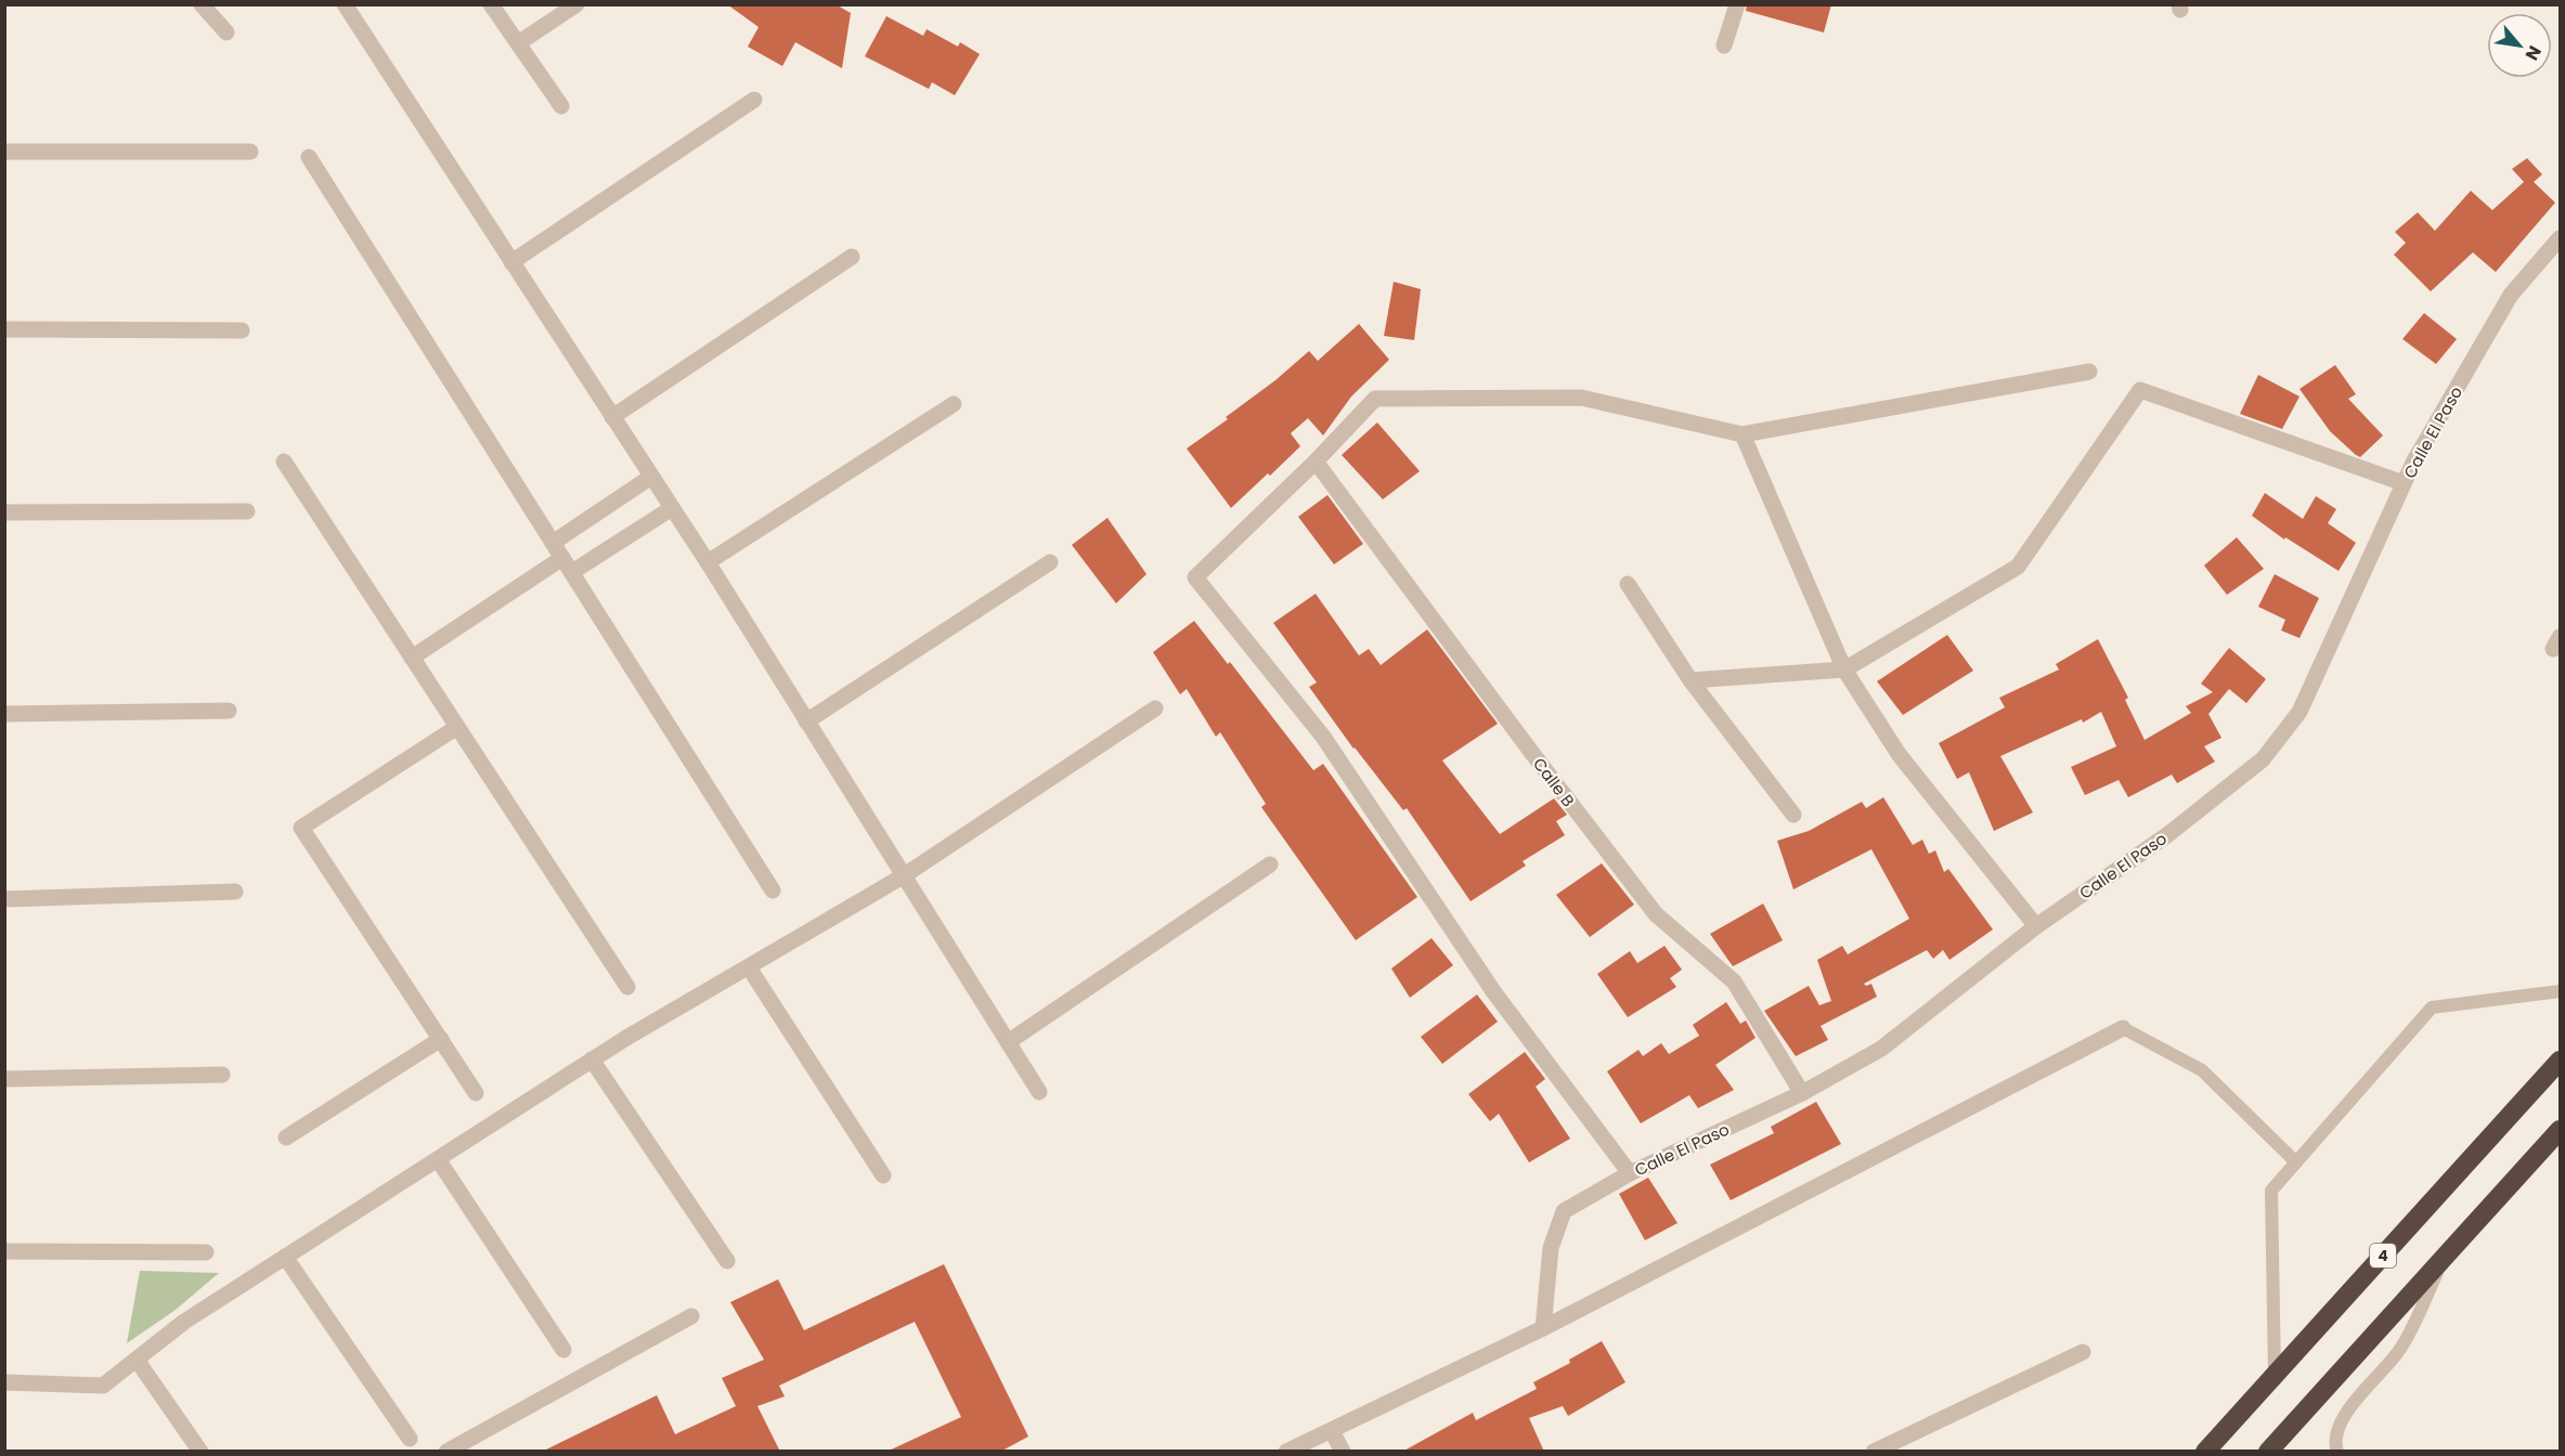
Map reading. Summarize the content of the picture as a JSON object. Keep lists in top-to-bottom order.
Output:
{
  "streets": {
    "highway": ["4"],
    "street": ["Calle El Paso", "Calle B"]
  },
  "crossings": [
    ["Calle El Paso", "Calle B"]
  ],
  "north": "bottom right"
}
